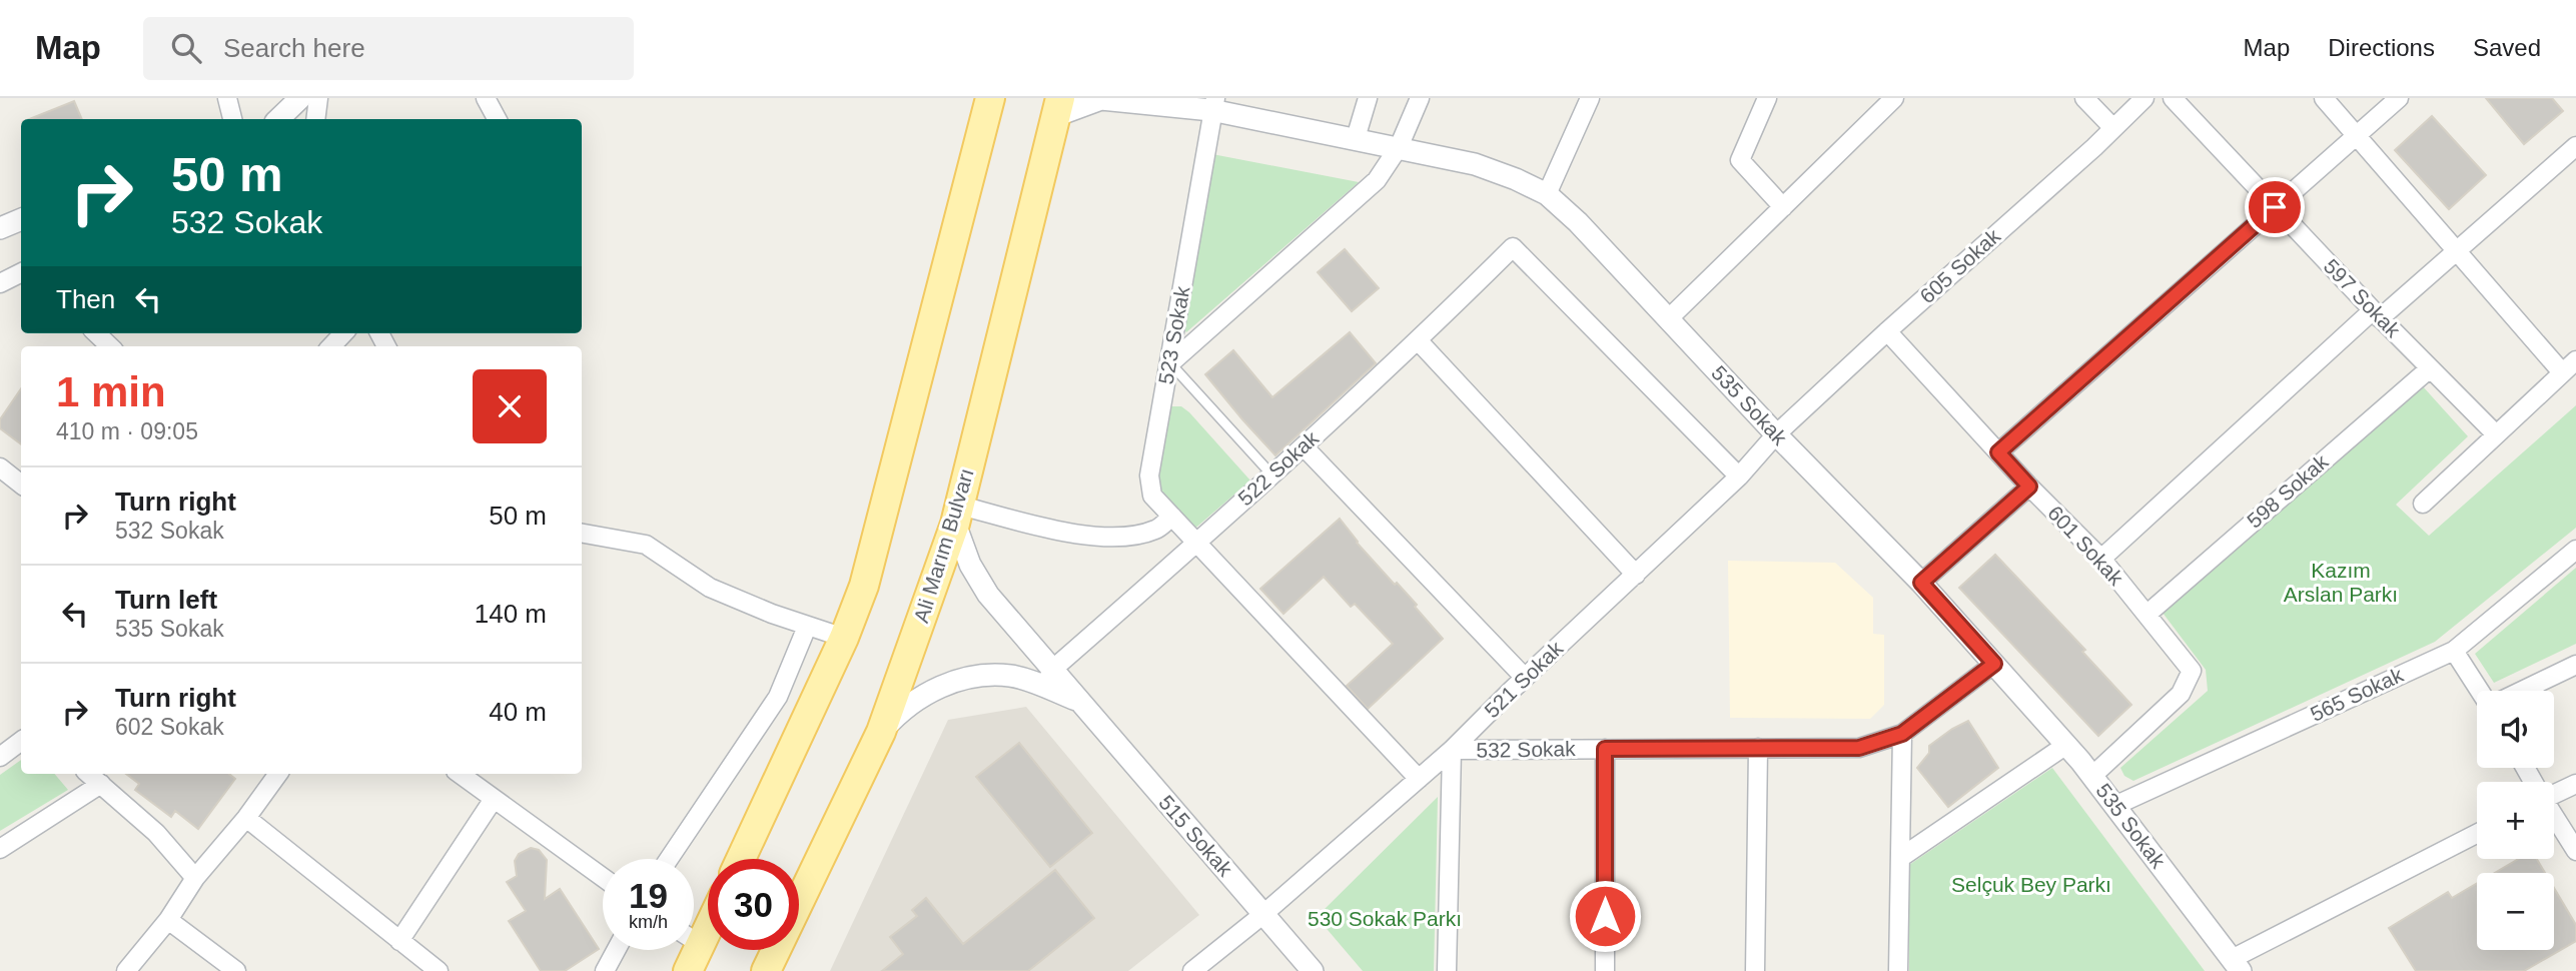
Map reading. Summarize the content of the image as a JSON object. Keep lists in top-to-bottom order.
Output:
{
  "streets": {
    "main road": ["Ali Marım Bulvarı"],
    "street": [
      "605 Sokak",
      "597 Sokak",
      "523 Sokak",
      "535 Sokak",
      "522 Sokak",
      "598 Sokak",
      "601 Sokak",
      "521 Sokak",
      "565 Sokak",
      "532 Sokak",
      "515 Sokak"
    ]
  },
  "crossings": [
    ["605 Sokak", "535 Sokak"],
    ["605 Sokak", "601 Sokak"],
    ["605 Sokak", "521 Sokak"],
    ["597 Sokak", "598 Sokak"],
    ["523 Sokak", "535 Sokak"],
    ["523 Sokak", "522 Sokak"],
    ["523 Sokak", "521 Sokak"],
    ["535 Sokak", "601 Sokak"],
    ["535 Sokak", "521 Sokak"],
    ["535 Sokak", "565 Sokak"],
    ["535 Sokak", "532 Sokak"],
    ["522 Sokak", "521 Sokak"],
    ["522 Sokak", "515 Sokak"],
    ["598 Sokak", "601 Sokak"],
    ["Ali Marım Bulvarı", "515 Sokak"],
    ["521 Sokak", "532 Sokak"],
    ["521 Sokak", "515 Sokak"]
  ],
  "parks": ["Kazım Arslan Parkı", "Selçuk Bey Parkı", "530 Sokak Parkı"],
  "page": {
    "header": "Map",
    "search": "Search here",
    "nav": ["Map", "Directions", "Saved"],
    "turn": ["50 m", "532 Sokak"],
    "then": "Then",
    "heading": ["1 min", "410 m · 09:05"],
    "list": [
      {
        "name": "Turn right",
        "note": "532 Sokak",
        "value": "50 m"
      },
      {
        "name": "Turn left",
        "note": "535 Sokak",
        "value": "140 m"
      },
      {
        "name": "Turn right",
        "note": "602 Sokak",
        "value": "40 m"
      }
    ],
    "map_buttons": ["+", "−"],
    "speed": "19 km/h",
    "limit": "30"
  }
}
